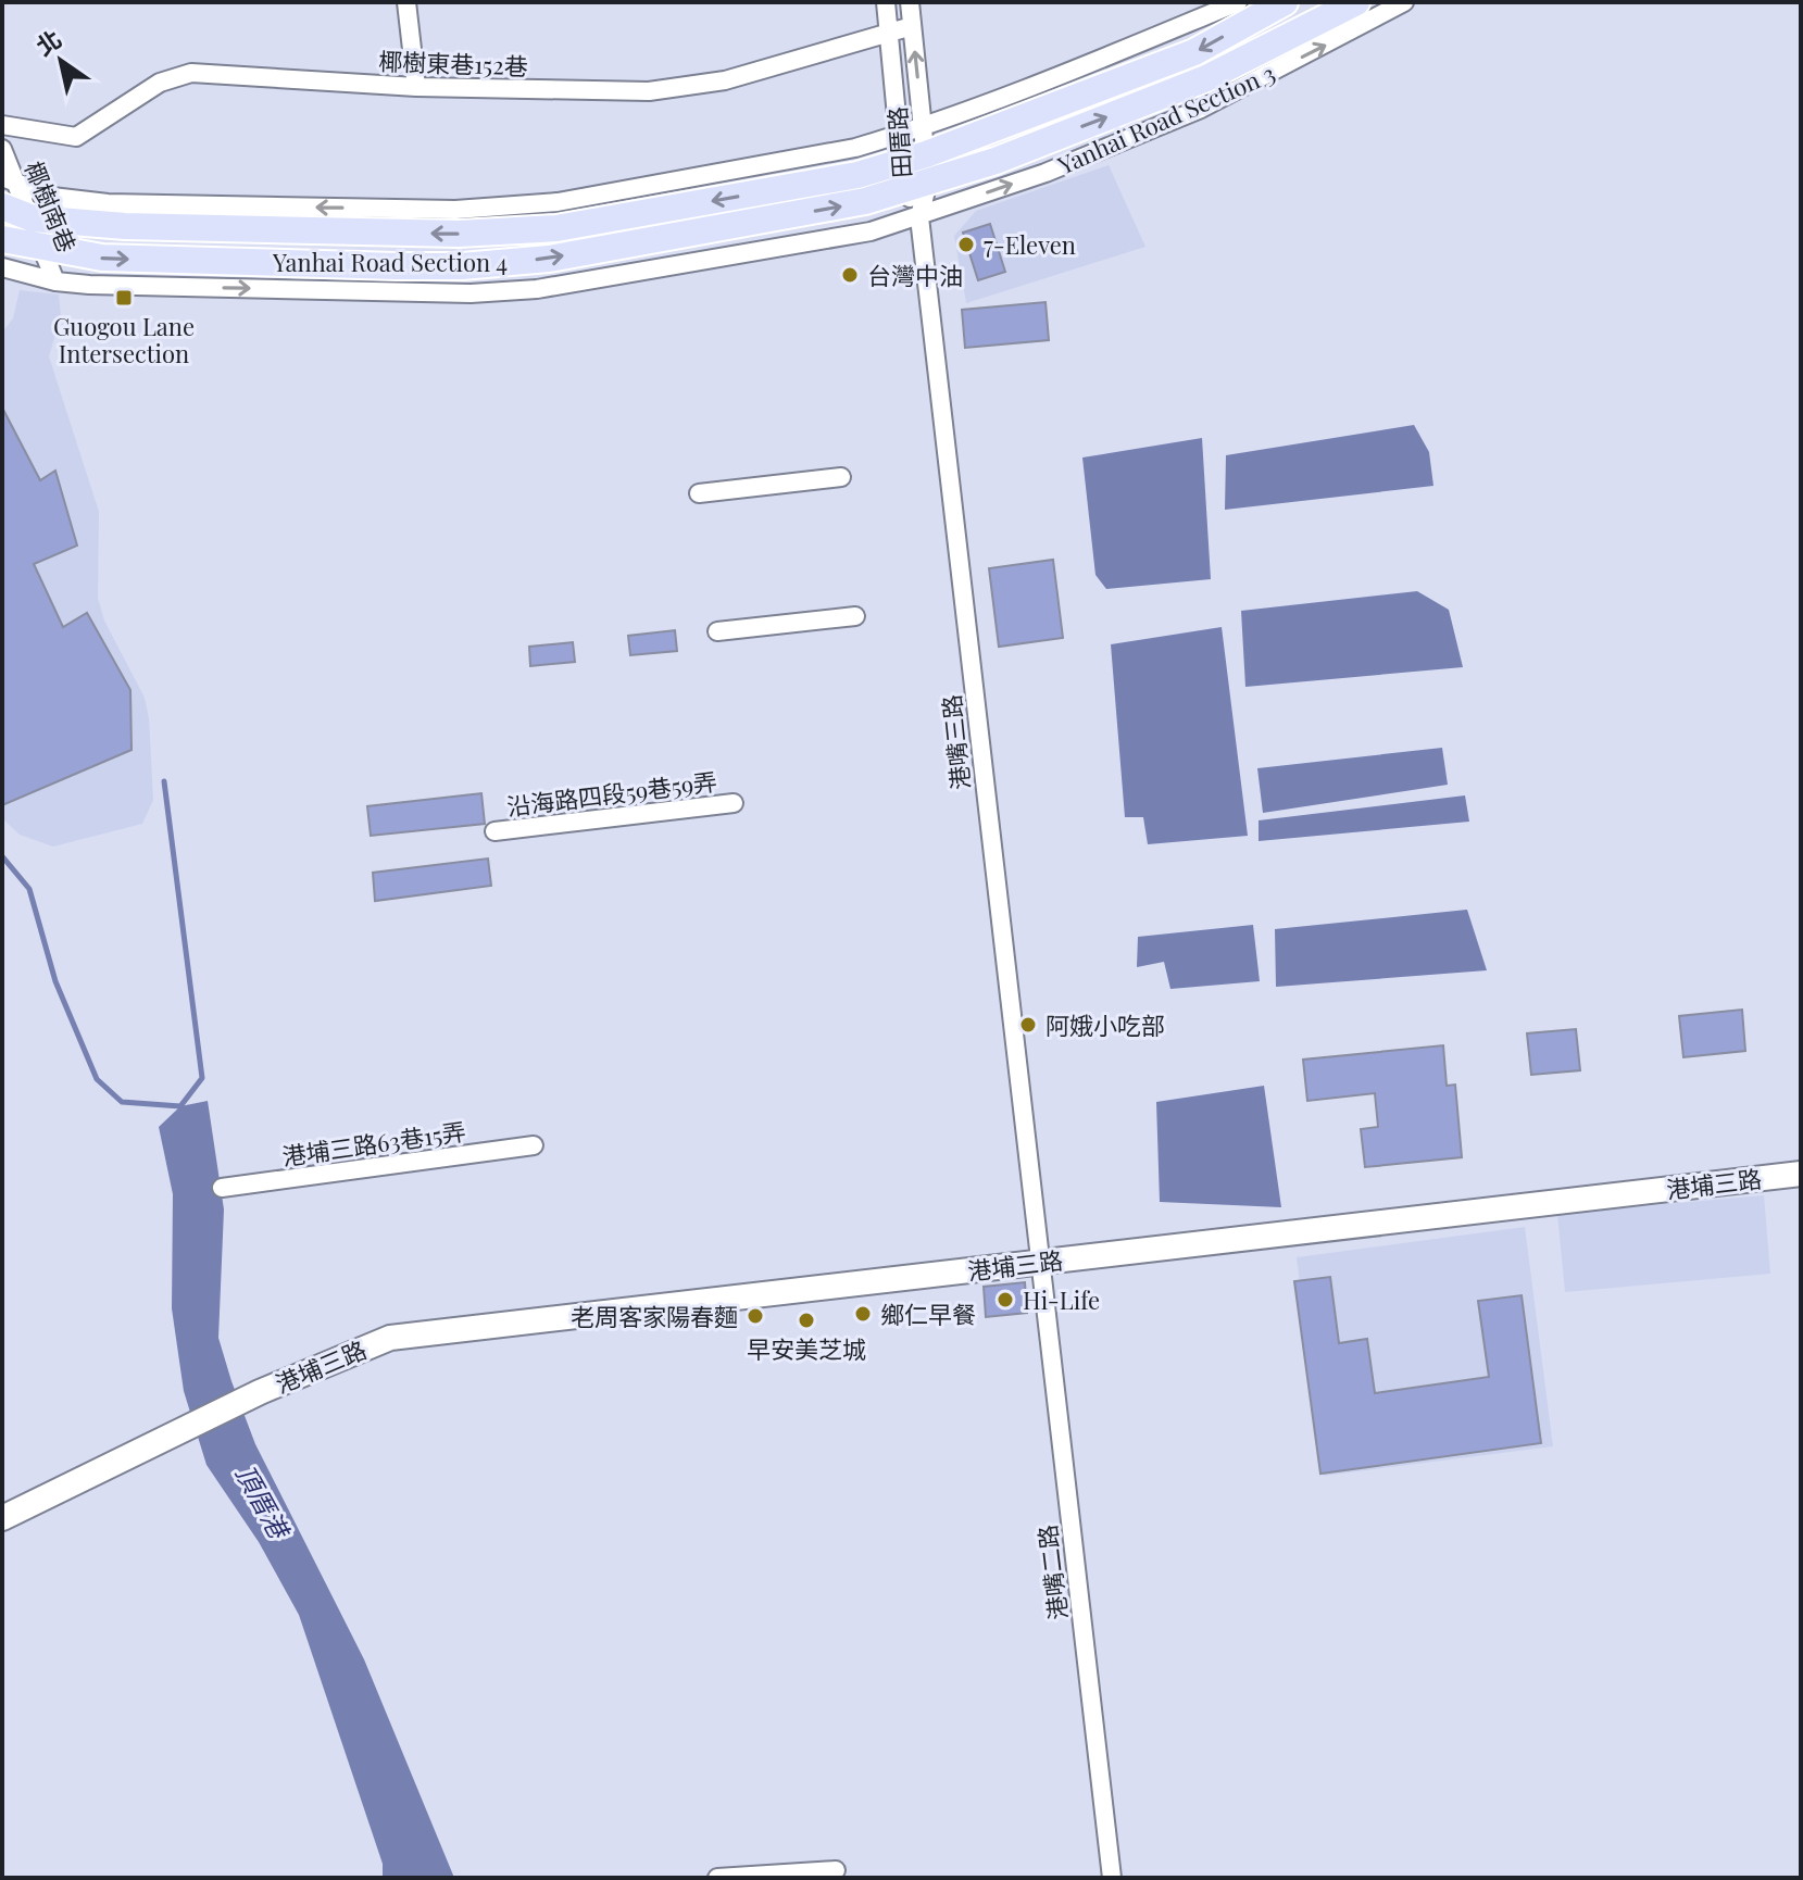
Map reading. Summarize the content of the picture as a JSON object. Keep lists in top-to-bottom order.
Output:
{
  "streets": {
    "main road": ["Yanhai Road Section 3", "Yanhai Road Section 4"],
    "street": [
      "椰樹東巷152巷",
      "田厝路",
      "椰樹南巷",
      "港嘴三路",
      "沿海路四段59巷59弄",
      "港埔三路63巷15弄",
      "港埔三路",
      "港嘴二路"
    ]
  },
  "crossings": [
    ["椰樹東巷152巷", "田厝路"],
    ["Yanhai Road Section 3", "田厝路"],
    ["Yanhai Road Section 3", "Yanhai Road Section 4"],
    ["Yanhai Road Section 3", "港嘴三路"],
    ["田厝路", "Yanhai Road Section 4"],
    ["田厝路", "港嘴三路"],
    ["椰樹南巷", "Yanhai Road Section 4"],
    ["Yanhai Road Section 4", "港嘴三路"],
    ["港嘴三路", "港埔三路"],
    ["港嘴三路", "港嘴二路"],
    ["港埔三路", "港嘴二路"]
  ],
  "water": ["頂厝港"],
  "places": {
    "other": [
      "7-Eleven",
      "台灣中油",
      "阿娥小吃部",
      "Hi-Life",
      "鄉仁早餐",
      "老周客家陽春麵",
      "早安美芝城"
    ],
    "transit": ["Guogou Lane Intersection"]
  },
  "north": "top left"
}
